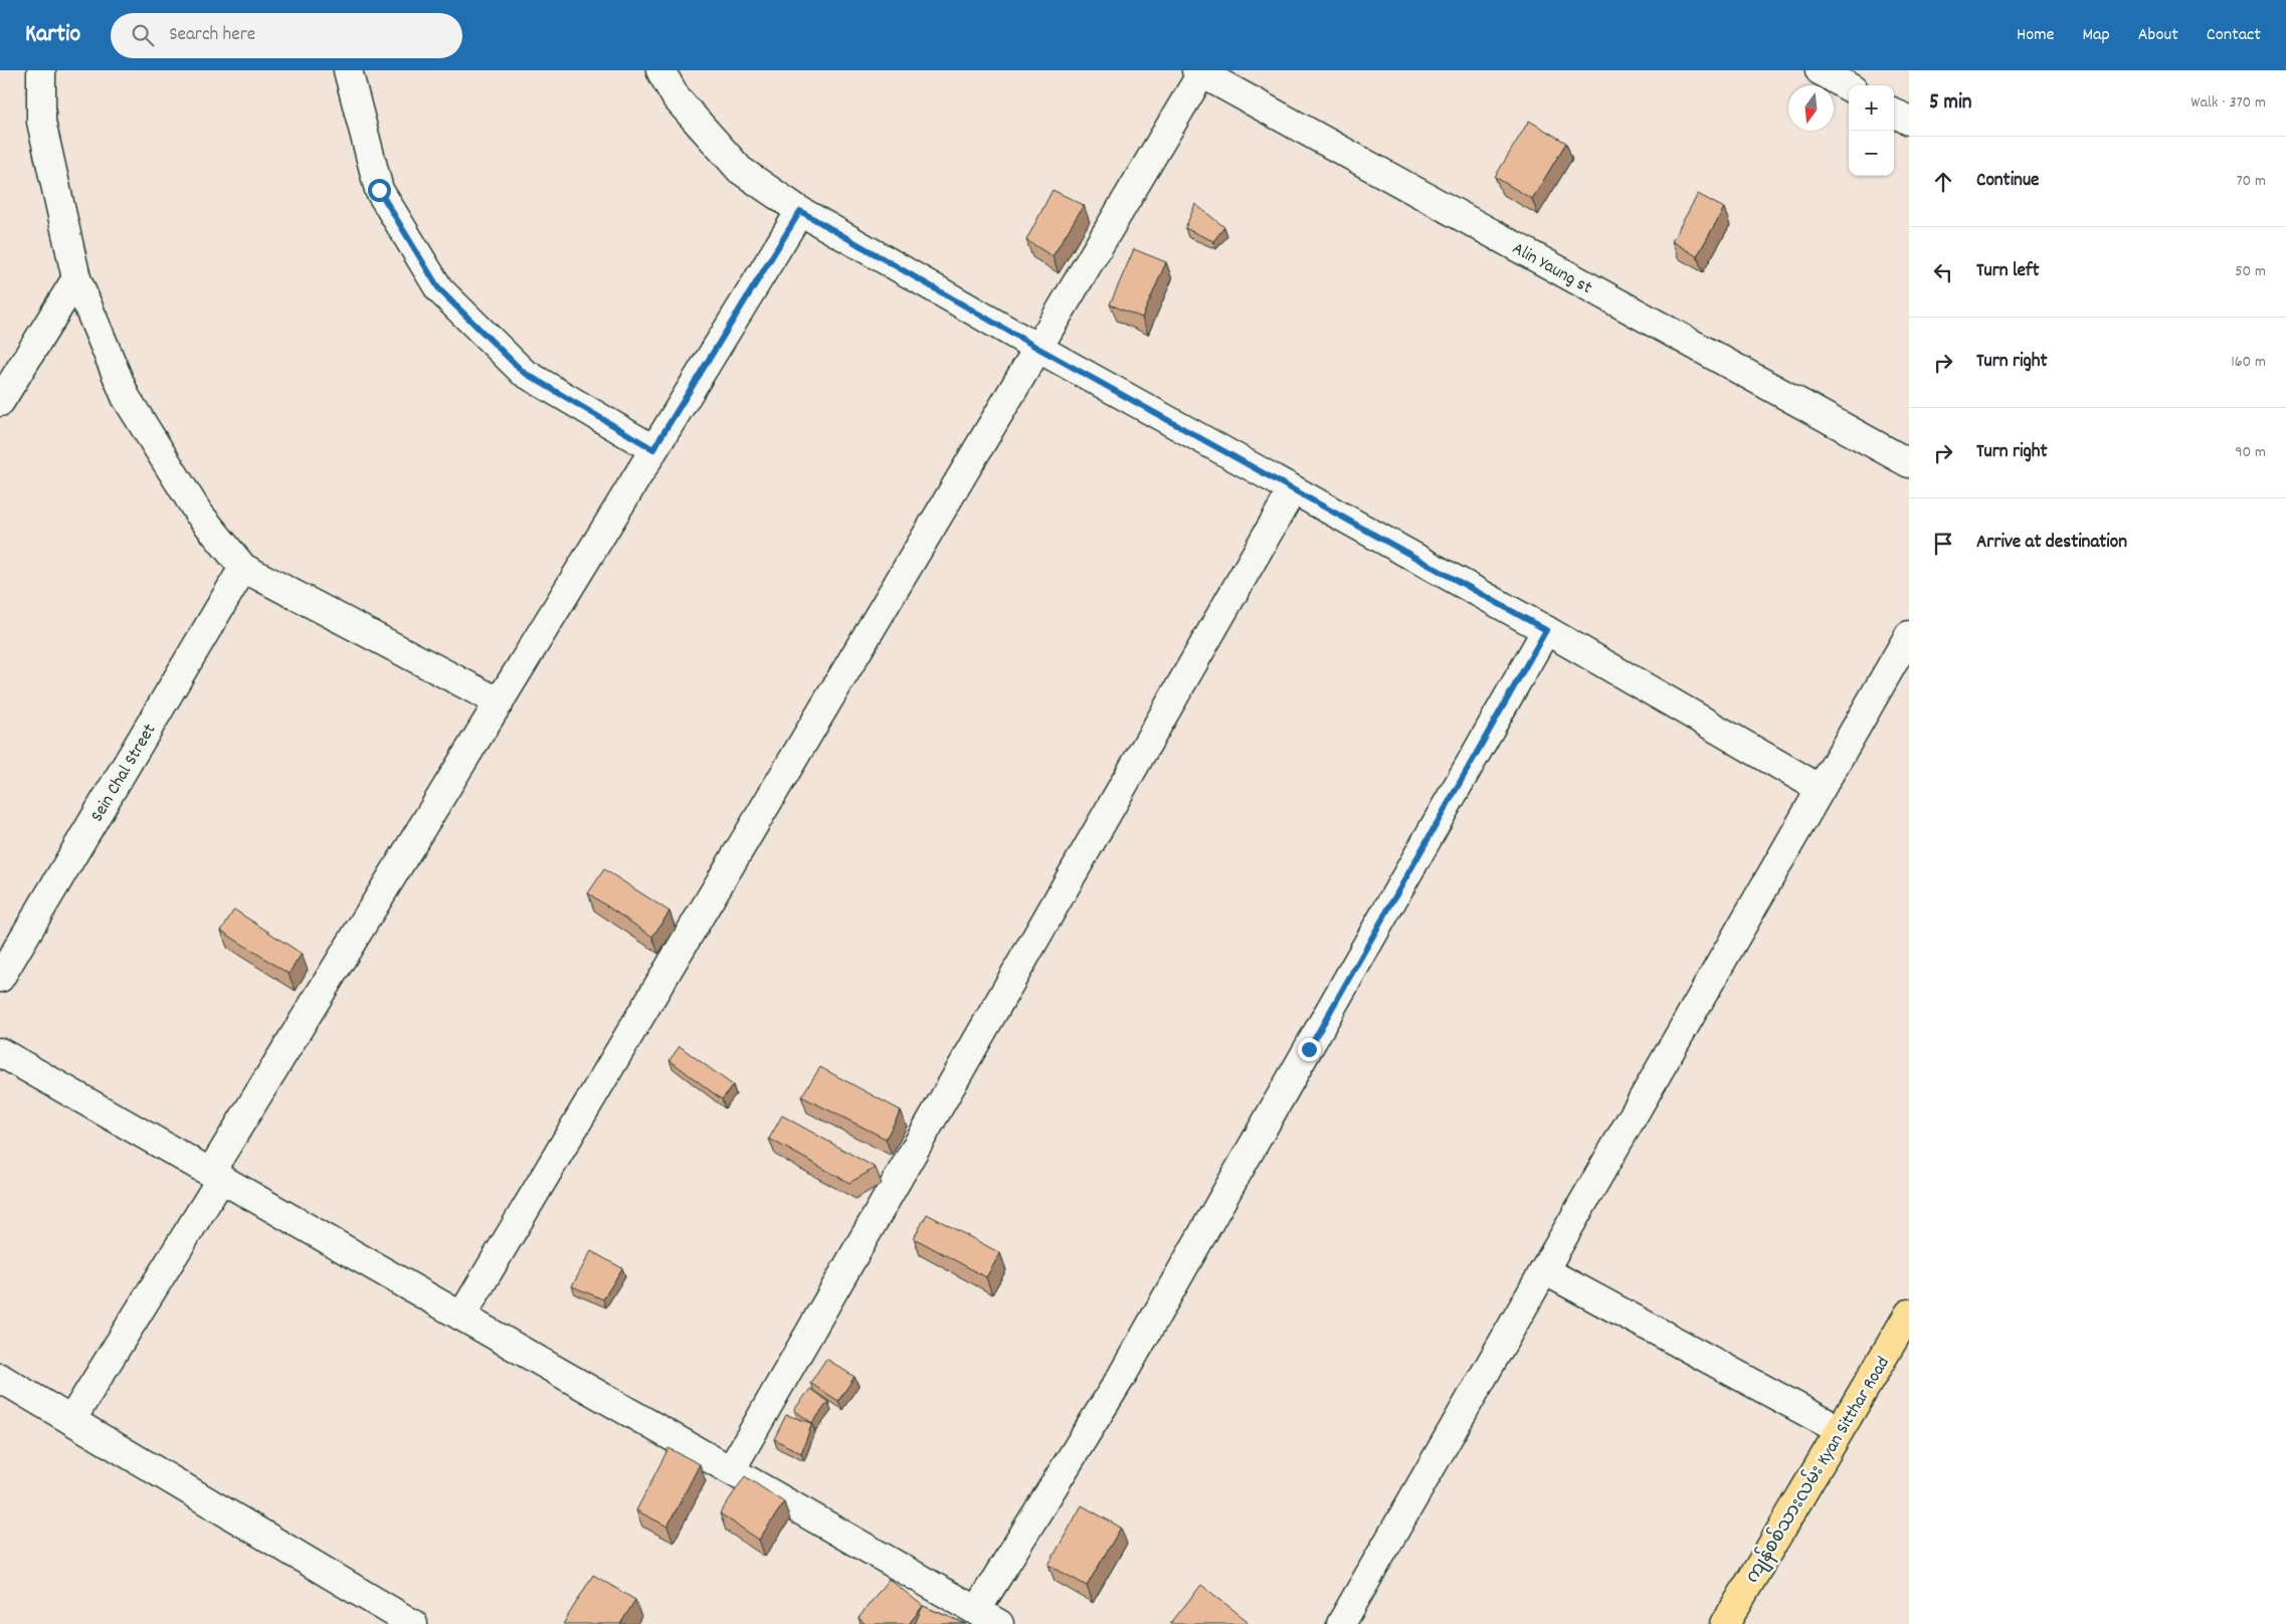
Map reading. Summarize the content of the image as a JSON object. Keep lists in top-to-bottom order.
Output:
{
  "streets": {
    "main road": ["ကျန်စစ်သားလမ်း Kyan Sitthar Road"],
    "street": ["Alin Yaung st", "Sein Chal Street"]
  },
  "north": "bottom",
  "page": {
    "header": "Kartio",
    "search": "Search here",
    "nav": [
      "Home",
      "Map",
      "About",
      "Contact"
    ],
    "heading": ["5 min", "Walk · 370 m"],
    "map_buttons": ["+", "−"],
    "list": [
      ["Continue", "70 m"],
      ["Turn left", "50 m"],
      ["Turn right", "160 m"],
      ["Turn right", "90 m"],
      "Arrive at destination"
    ]
  }
}
